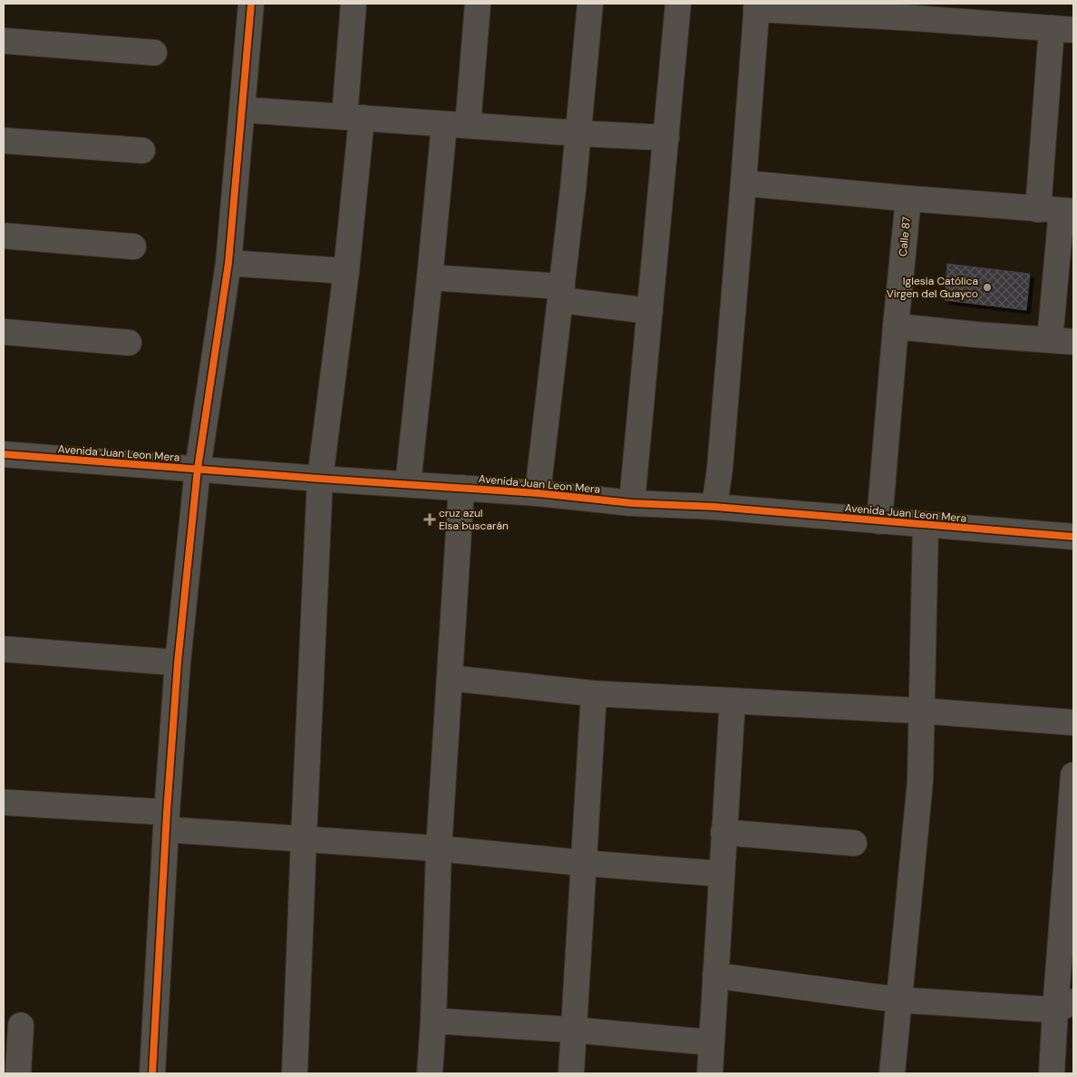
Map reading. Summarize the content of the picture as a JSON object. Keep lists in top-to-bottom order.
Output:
{
  "streets": {
    "street": ["Calle 87", "Avenida Juan Leon Mera"]
  },
  "crossings": [
    ["Calle 87", "Avenida Juan Leon Mera"]
  ],
  "places": {
    "other": ["Iglesia Católica Virgen del Guayco"],
    "health": ["cruz azul Elsa buscarán"]
  }
}
